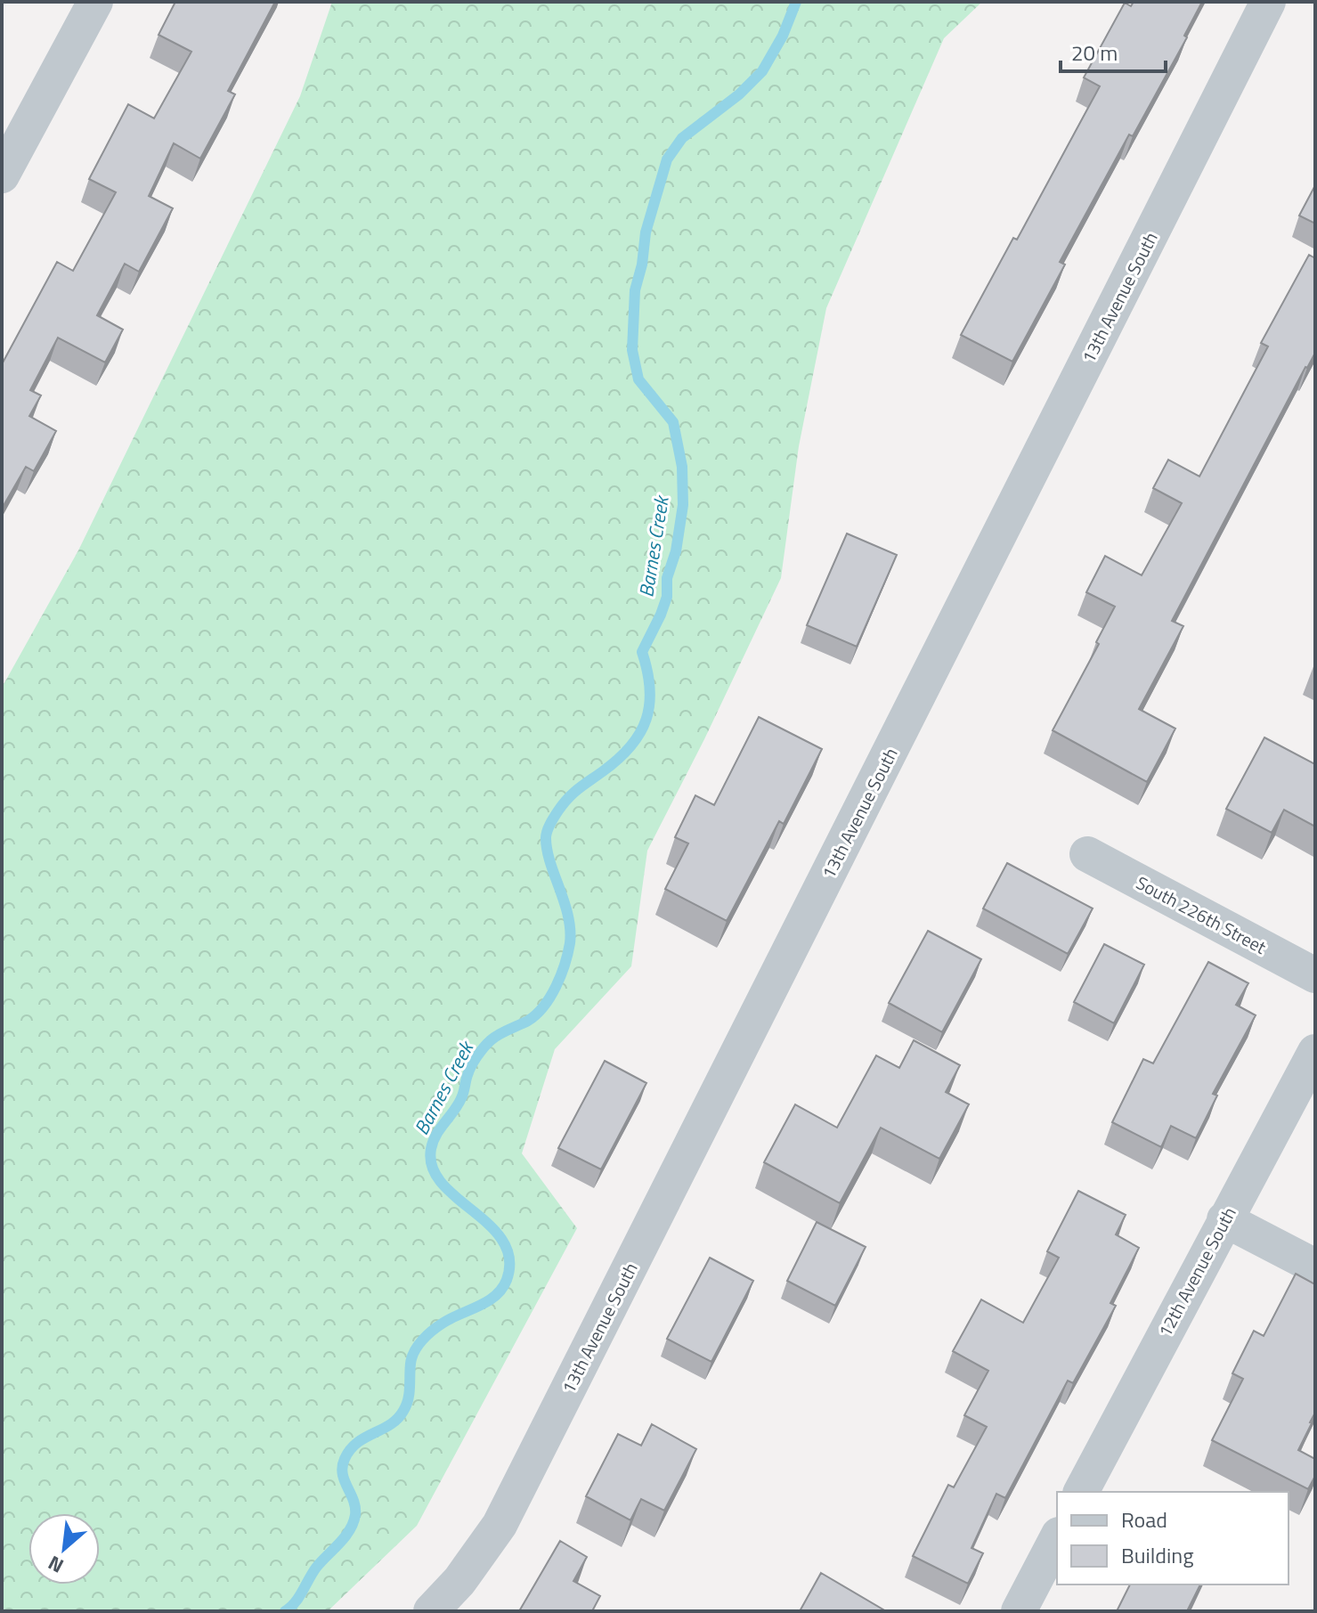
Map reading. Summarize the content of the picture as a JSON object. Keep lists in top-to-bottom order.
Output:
{
  "streets": {
    "street": ["13th Avenue South", "South 226th Street", "12th Avenue South"]
  },
  "water": ["Barnes Creek"],
  "legend": ["Road", "Building"],
  "scale_bar": "20 m",
  "north": "bottom left"
}
